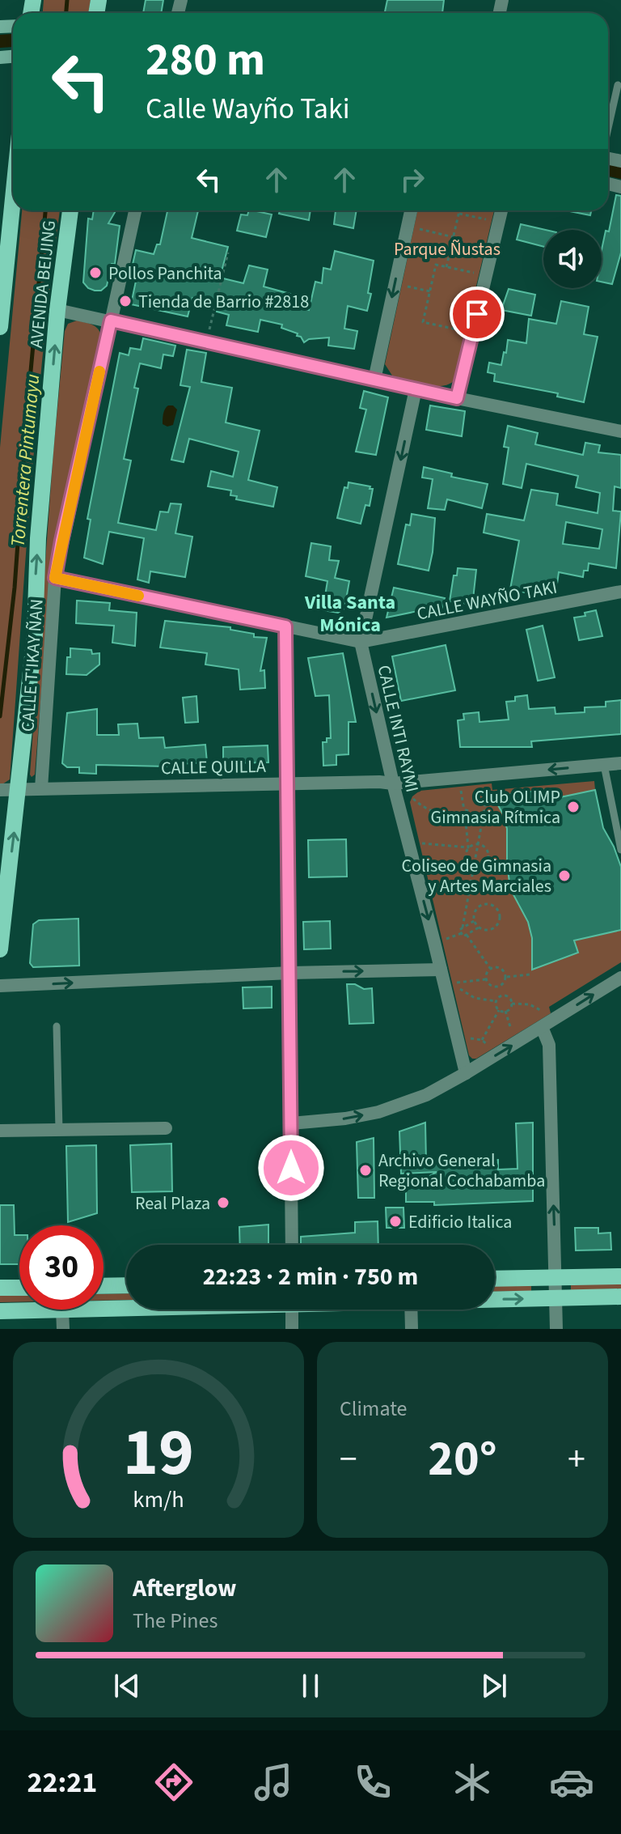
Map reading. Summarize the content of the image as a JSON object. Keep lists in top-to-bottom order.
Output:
{
  "streets": {
    "main road": ["AVENIDA BEIJING"],
    "street": [
      "CALLE WAYÑO TAKI",
      "CALLE T'IKAY ÑAN",
      "CALLE INTI RAYMI",
      "CALLE QUILLA"
    ]
  },
  "crossings": [
    ["AVENIDA BEIJING", "CALLE QUILLA"],
    ["CALLE WAYÑO TAKI", "CALLE T'IKAY ÑAN"],
    ["CALLE WAYÑO TAKI", "CALLE INTI RAYMI"],
    ["CALLE T'IKAY ÑAN", "CALLE QUILLA"],
    ["CALLE INTI RAYMI", "CALLE QUILLA"]
  ],
  "one_way": ["AVENIDA BEIJING"],
  "districts": ["Villa Santa Mónica"],
  "water": ["Torrentera Pintumayu"],
  "parks": ["Parque Ñustas"],
  "places": [
    "Pollos Panchita",
    "Tienda de Barrio #2818",
    "Club OLIMP Gimnasia Rítmica",
    "Coliseo de Gimnasia y Artes Marciales",
    "Archivo General Regional Cochabamba",
    "Real Plaza",
    "Edificio Italica"
  ],
  "page": {
    "turn": ["280 m", "Calle Wayño Taki"],
    "limit": "30",
    "trip": "22:23 · 2 min · 750 m",
    "tile": "Climate",
    "heat": ["−", "20°", "+"],
    "song": ["Afterglow", "The Pines"],
    "tabs": "22:21",
    "gauge": ["19", "km/h"]
  }
}
